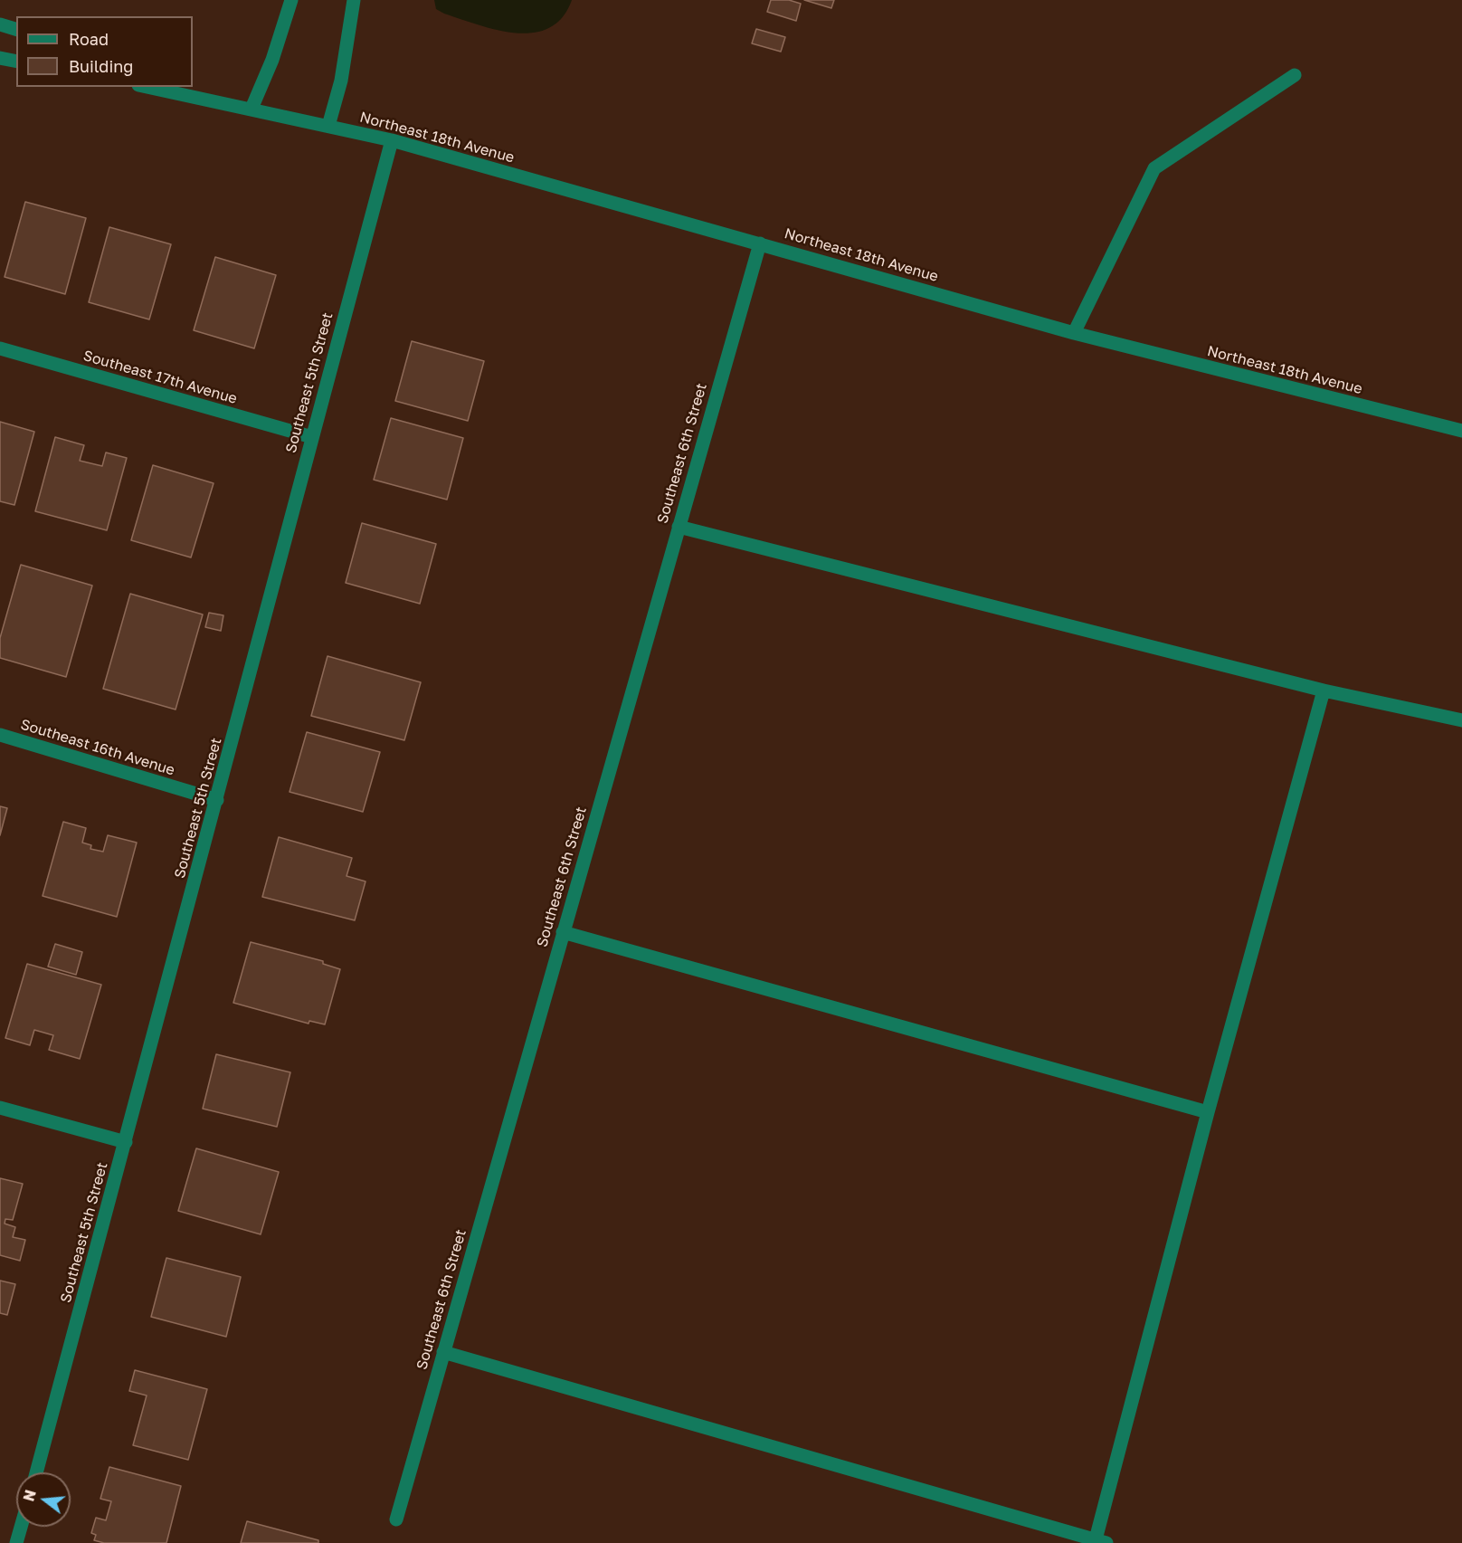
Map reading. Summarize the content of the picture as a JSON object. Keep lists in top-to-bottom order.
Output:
{
  "streets": {
    "street": [
      "Northeast 18th Avenue",
      "Southeast 17th Avenue",
      "Southeast 5th Street",
      "Southeast 6th Street",
      "Southeast 16th Avenue"
    ]
  },
  "crossings": [
    ["Northeast 18th Avenue", "Southeast 5th Street"],
    ["Northeast 18th Avenue", "Southeast 6th Street"],
    ["Southeast 17th Avenue", "Southeast 5th Street"],
    ["Southeast 5th Street", "Southeast 16th Avenue"]
  ],
  "legend": ["Road", "Building"],
  "north": "left"
}
